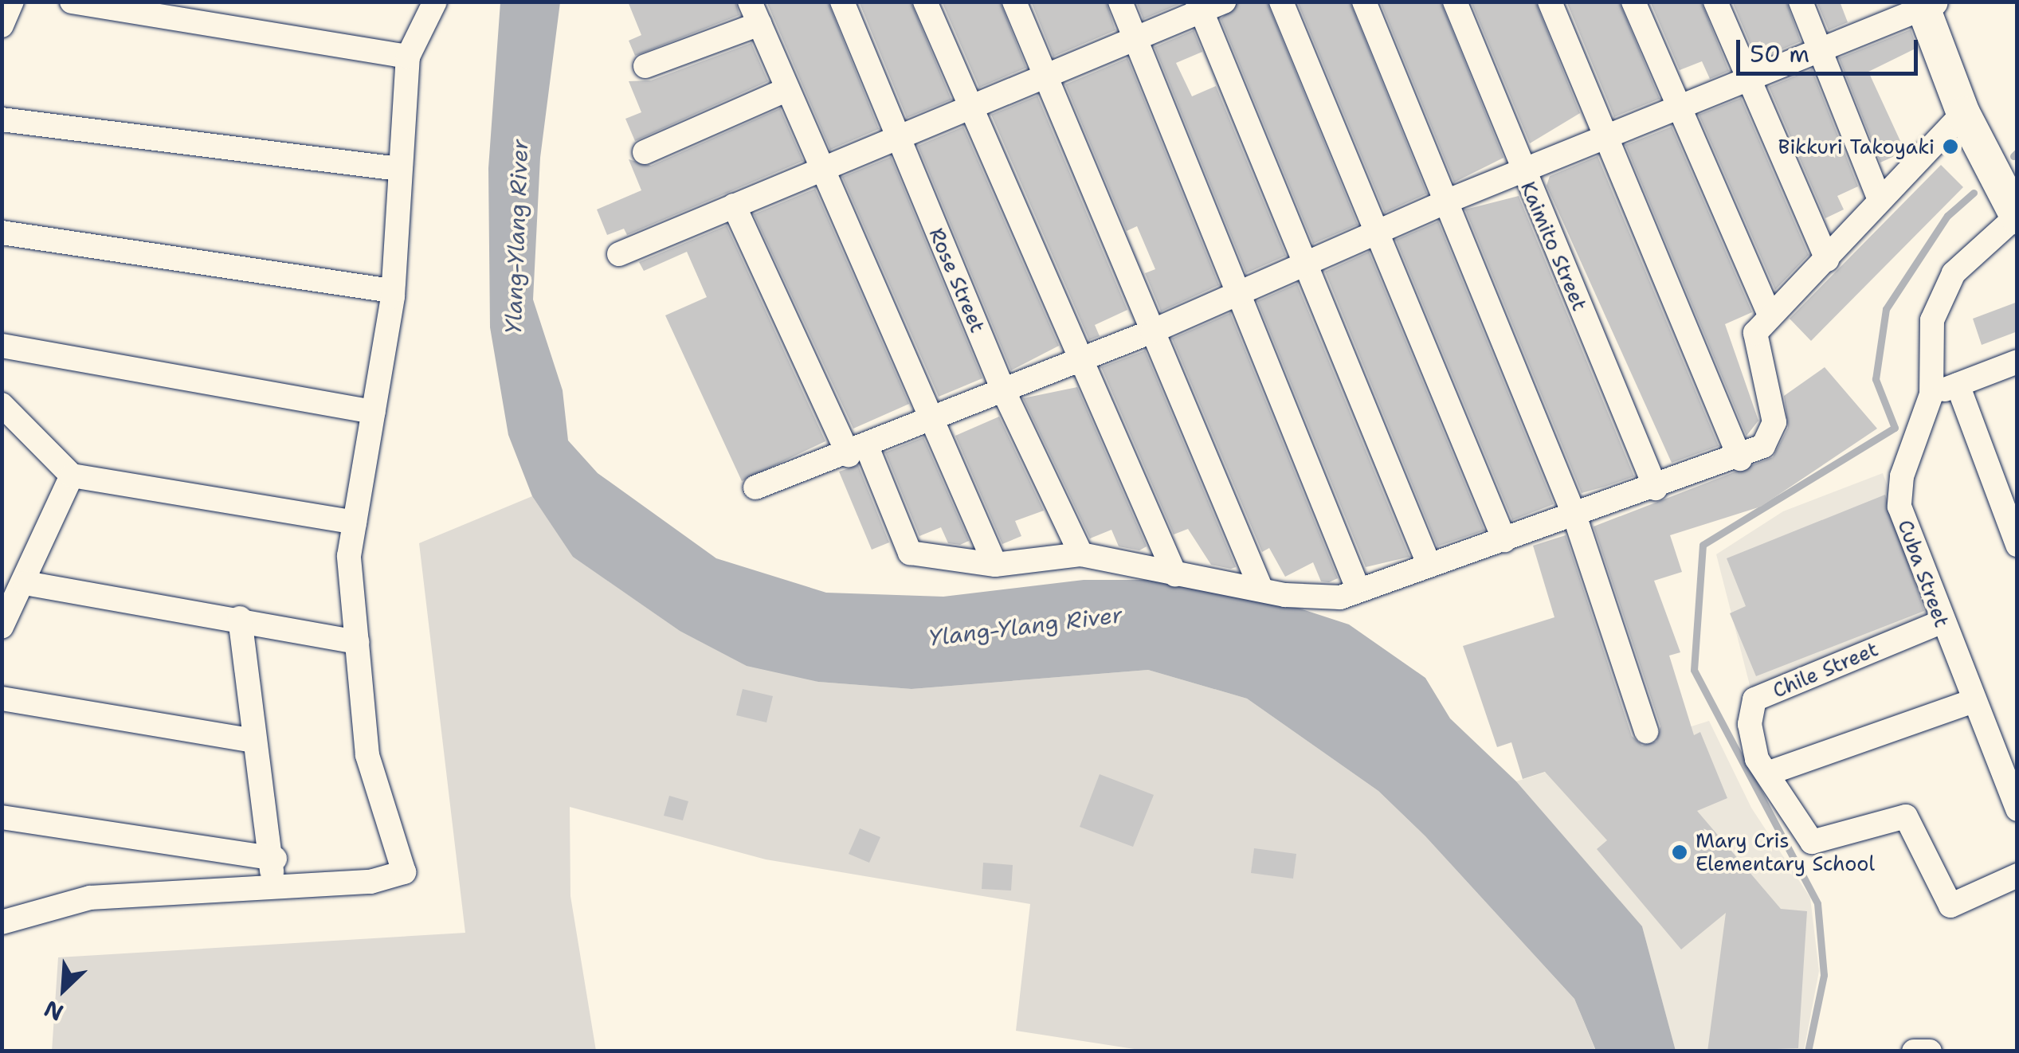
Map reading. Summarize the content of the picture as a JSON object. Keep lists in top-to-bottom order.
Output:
{
  "streets": {
    "street": [
      "Kaimito Street",
      "Rose Street",
      "Cuba Street",
      "Chile Street"
    ]
  },
  "crossings": [
    ["Cuba Street", "Chile Street"]
  ],
  "water": ["Ylang-Ylang River"],
  "places": ["Bikkuri Takoyaki", "Mary Cris Elementary School"],
  "scale_bar": "50 m",
  "north": "bottom left"
}
